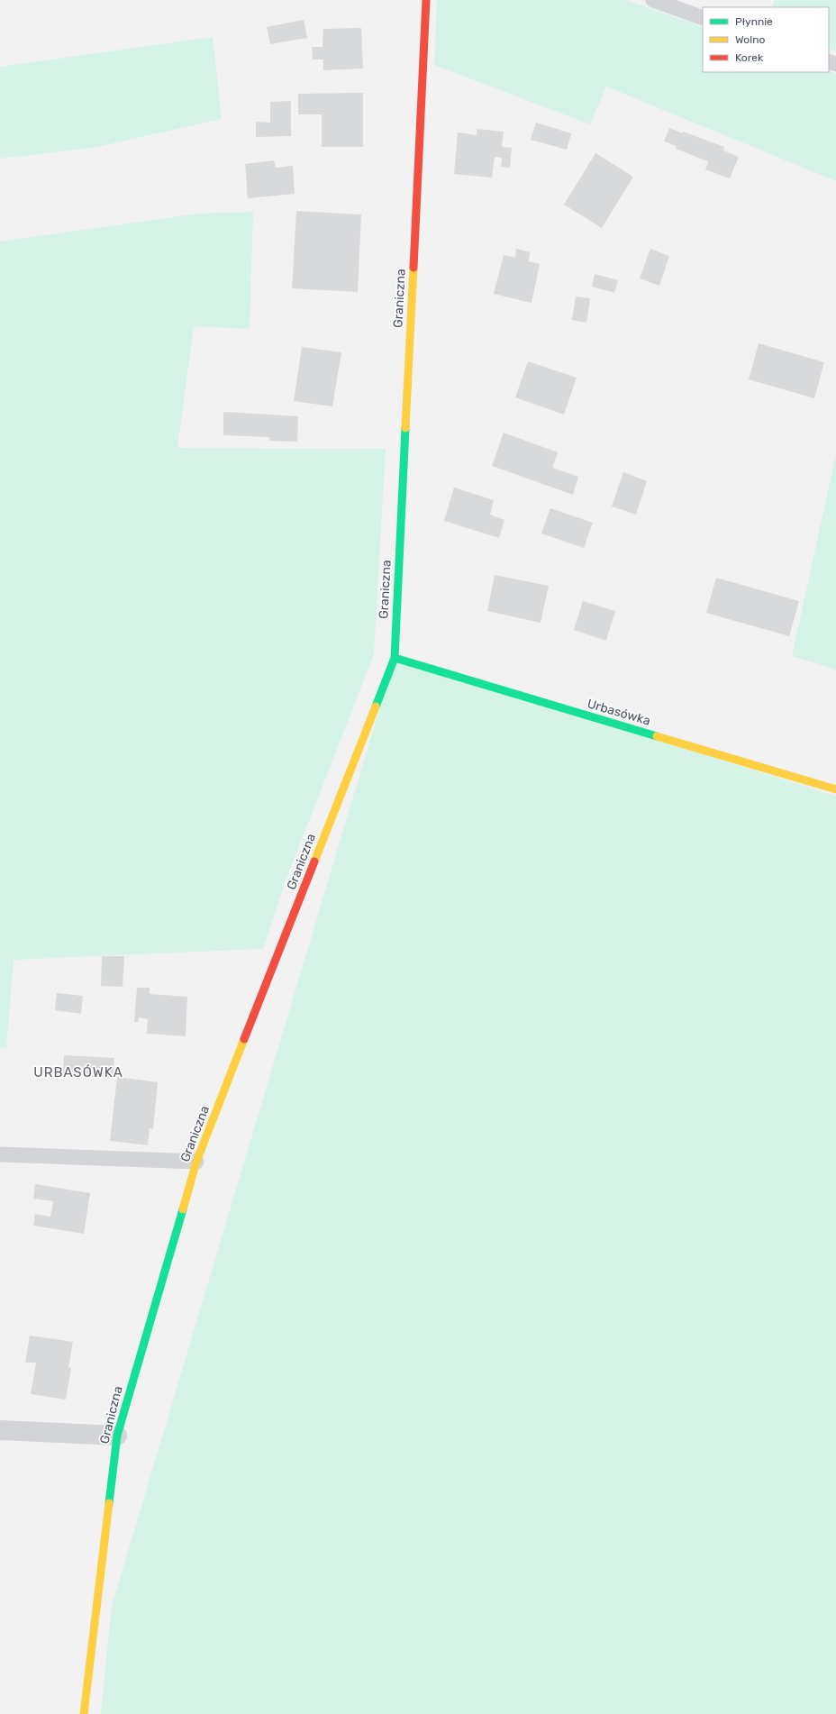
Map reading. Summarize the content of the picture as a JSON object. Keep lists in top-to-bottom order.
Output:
{
  "streets": {
    "street": ["Graniczna", "Urbasówka"]
  },
  "crossings": [
    ["Graniczna", "Urbasówka"]
  ],
  "districts": ["URBASÓWKA"],
  "legend": ["Płynnie", "Wolno", "Korek"]
}
